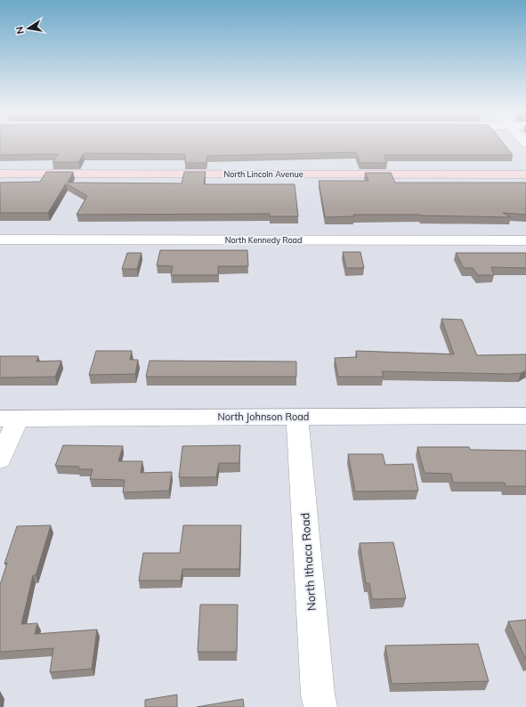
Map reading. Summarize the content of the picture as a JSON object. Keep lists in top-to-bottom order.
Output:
{
  "streets": {
    "street": [
      "North Lincoln Avenue",
      "North Kennedy Road",
      "North Johnson Road",
      "North Ithaca Road"
    ]
  },
  "crossings": [
    ["North Johnson Road", "North Ithaca Road"]
  ],
  "north": "left"
}
